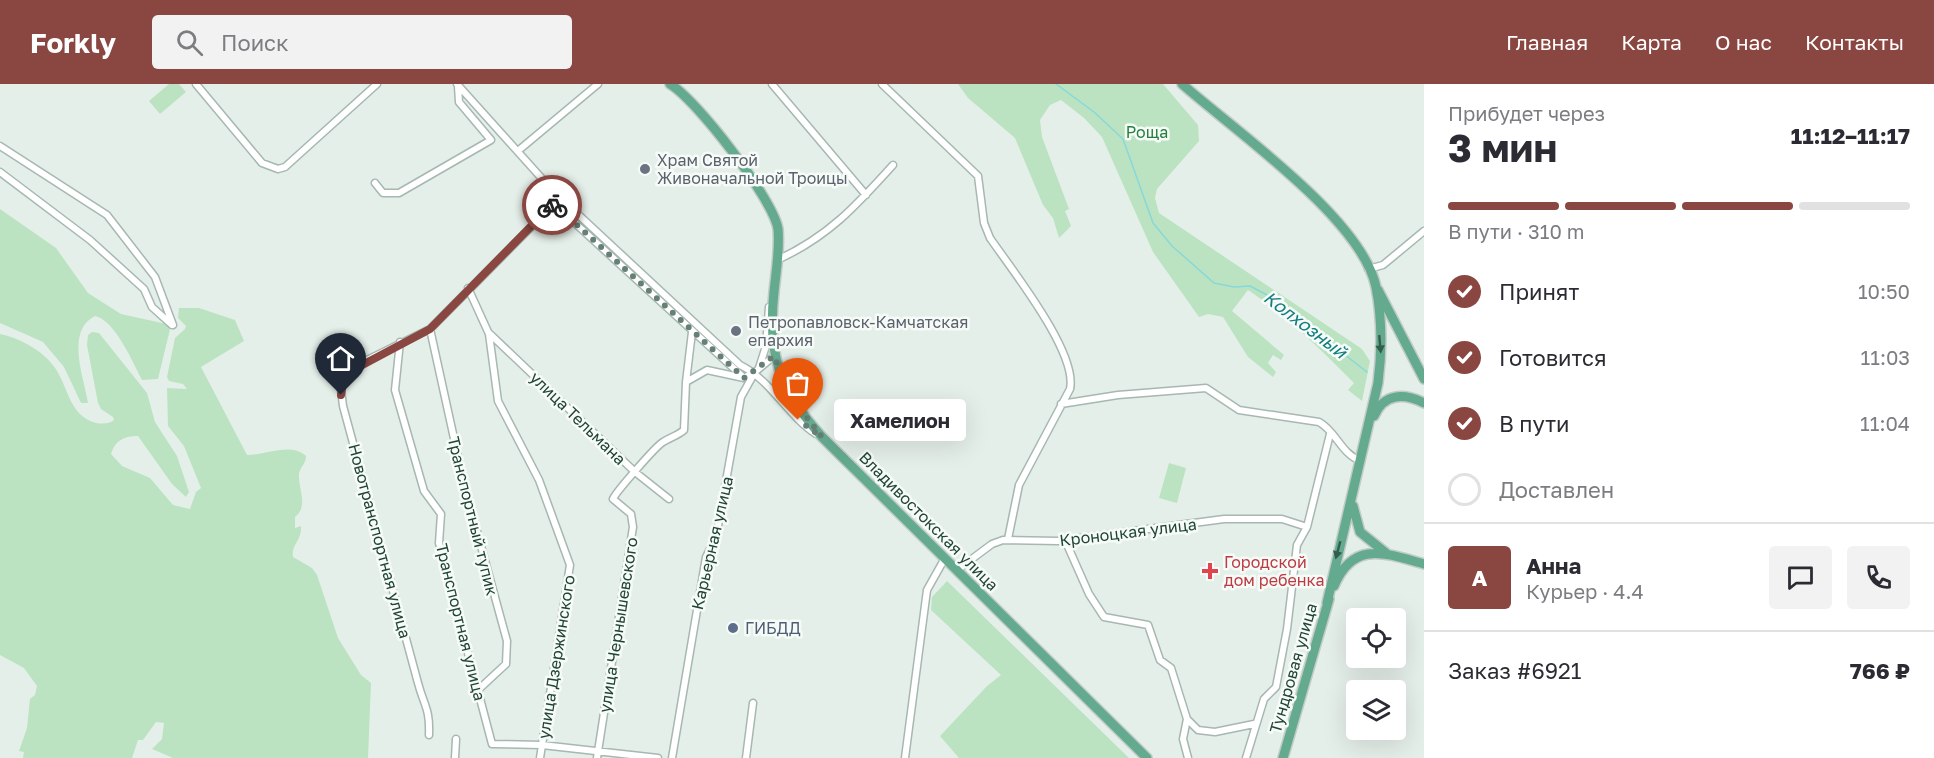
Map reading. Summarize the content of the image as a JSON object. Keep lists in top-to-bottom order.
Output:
{
  "streets": {
    "main road": ["Владивостокская улица", "Тундровая улица"],
    "street": [
      "улица Тельмана",
      "Транспортный тупик",
      "Кроноцкая улица",
      "Новотранспортная улица",
      "Карьерная улица",
      "Транспортная улица",
      "улица Чернышевского",
      "улица Дзержинского"
    ]
  },
  "crossings": [
    ["улица Тельмана", "улица Чернышевского"],
    ["улица Тельмана", "улица Дзержинского"],
    ["Транспортный тупик", "Новотранспортная улица"],
    ["Транспортный тупик", "Транспортная улица"],
    ["Владивостокская улица", "Кроноцкая улица"],
    ["Владивостокская улица", "Новотранспортная улица"],
    ["Владивостокская улица", "Карьерная улица"],
    ["Новотранспортная улица", "Транспортная улица"],
    ["Новотранспортная улица", "улица Дзержинского"],
    ["Транспортная улица", "улица Чернышевского"],
    ["Транспортная улица", "улица Дзержинского"]
  ],
  "water": ["Колхозный"],
  "parks": ["Роща"],
  "places": {
    "other": [
      "Храм Святой Живоначальной Троицы",
      "Петропавловск-Камчатская епархия",
      "Хамелион",
      "ГИБДД"
    ],
    "health": ["Городской дом ребенка"]
  },
  "page": {
    "header": "Forkly",
    "search": "Поиск",
    "nav": [
      "Главная",
      "Карта",
      "О нас",
      "Контакты"
    ],
    "heading": ["3 мин", "Прибудет через", "11:12–11:17"],
    "panel": [
      "Анна",
      "Курьер · 4.4",
      "Заказ #6921",
      "766 ₽"
    ],
    "bar": "В пути · 310 m",
    "list": [
      ["Принят", "10:50"],
      ["Готовится", "11:03"],
      ["В пути", "11:04"],
      "Доставлен"
    ],
    "bubble": "Хамелион",
    "round": "А"
  }
}
